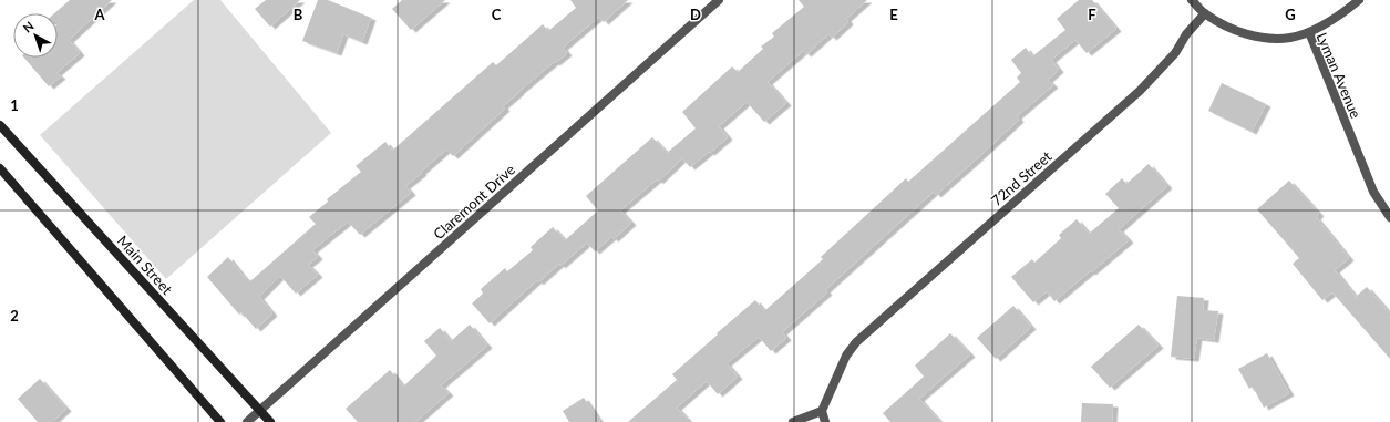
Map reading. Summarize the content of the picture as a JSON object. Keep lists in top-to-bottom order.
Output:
{
  "streets": {
    "main road": ["Main Street"],
    "street": ["Lyman Avenue", "72nd Street", "Claremont Drive"]
  },
  "crossings": [
    ["Lyman Avenue", "72nd Street"],
    ["Claremont Drive", "Main Street"]
  ],
  "north": "top left",
  "grid": {
    "columns": [
      "A",
      "B",
      "C",
      "D",
      "E",
      "F",
      "G"
    ],
    "rows": ["1", "2"]
  }
}
